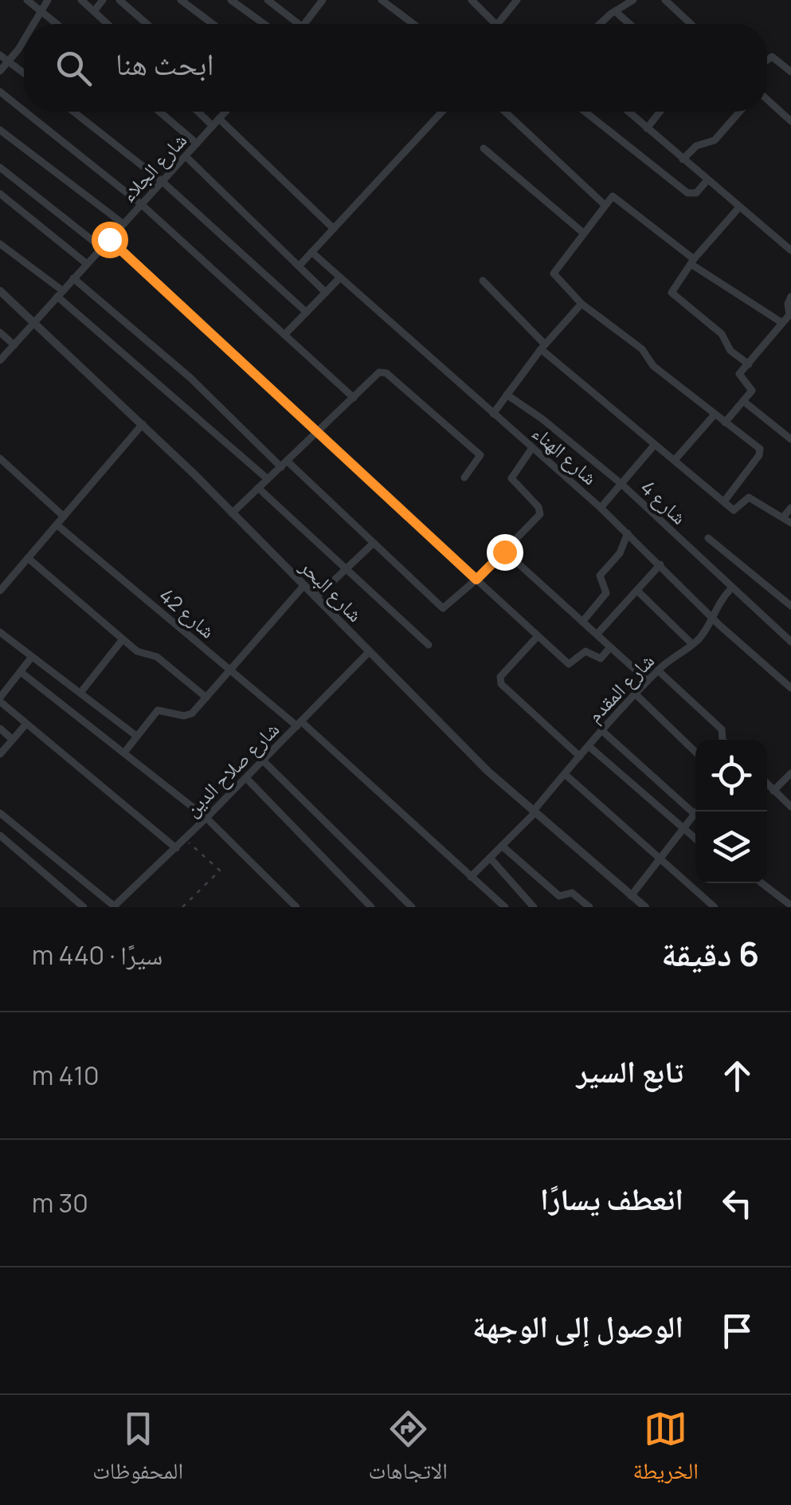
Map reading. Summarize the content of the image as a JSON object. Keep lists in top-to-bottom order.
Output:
{
  "streets": {
    "street": [
      "شارع الجلاء",
      "شارع الهناء",
      "شارع 4",
      "شارع البحر",
      "شارع 42",
      "شارع المقدم",
      "شارع صلاح الدين"
    ]
  },
  "crossings": [
    ["شارع الجلاء", "شارع البحر"],
    ["شارع الهناء", "شارع المقدم"],
    ["شارع 4", "شارع المقدم"],
    ["شارع البحر", "شارع المقدم"],
    ["شارع البحر", "شارع صلاح الدين"],
    ["شارع 42", "شارع المقدم"],
    ["شارع 42", "شارع صلاح الدين"]
  ],
  "page": {
    "search": "ابحث هنا",
    "heading": ["6 دقيقة", "سيرًا · 440 m"],
    "list": [
      ["تابع السير", "410 m"],
      ["انعطف يسارًا", "30 m"],
      "الوصول إلى الوجهة"
    ],
    "nav": ["الخريطة", "الاتجاهات", "المحفوظات"]
  }
}
